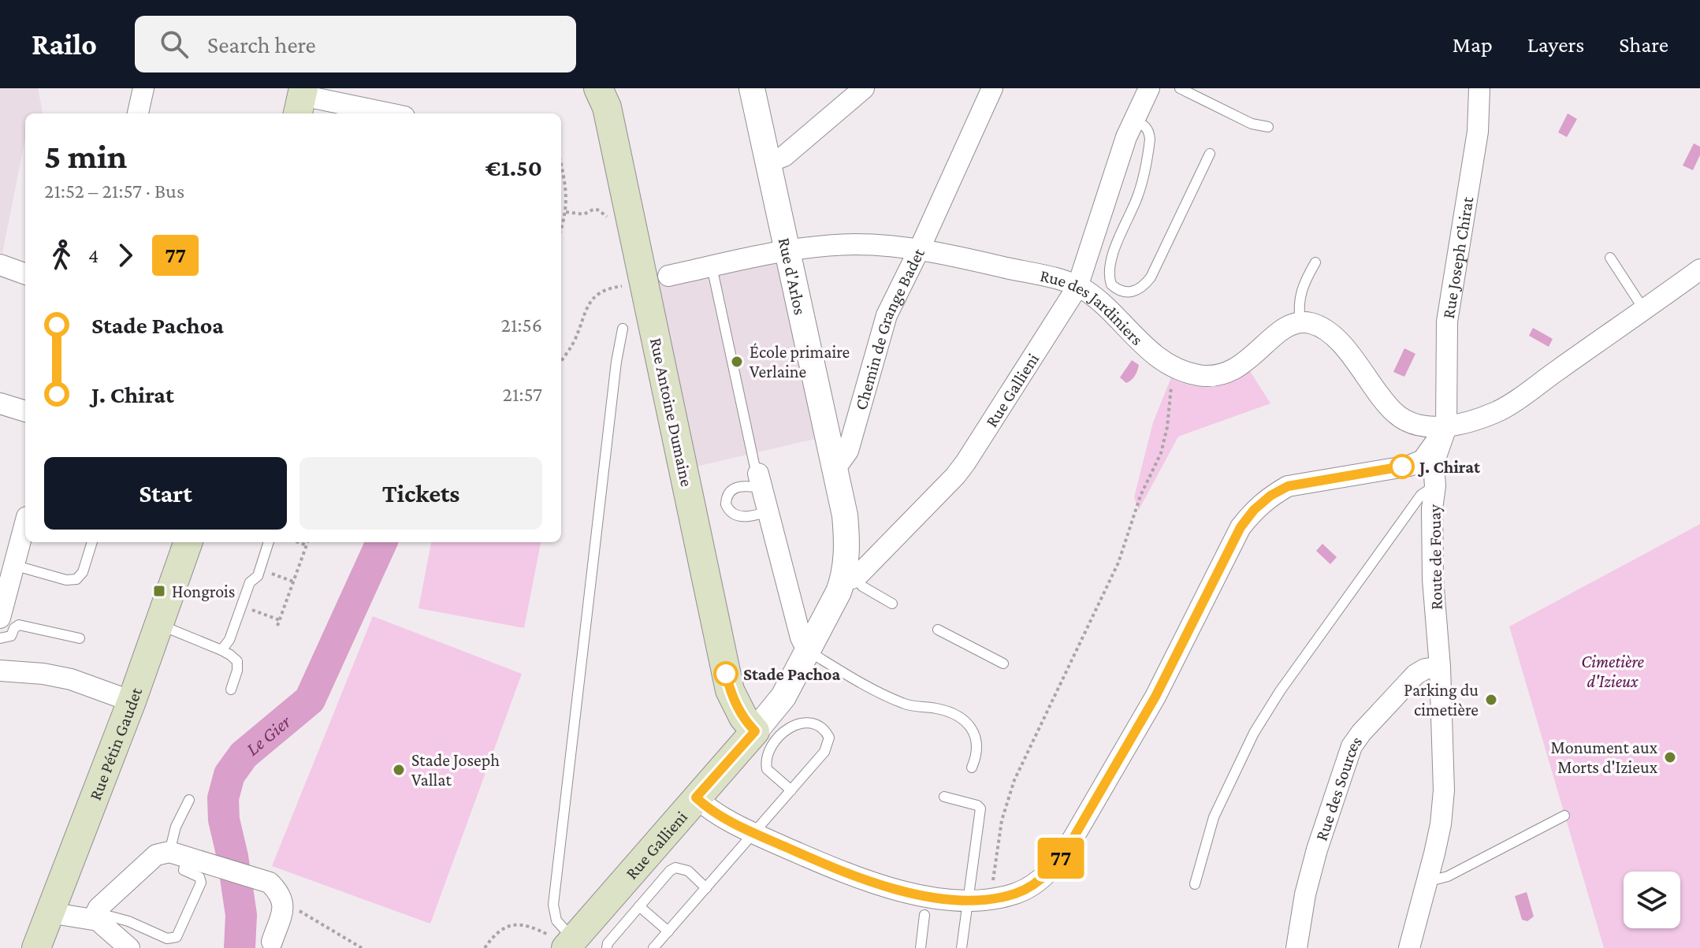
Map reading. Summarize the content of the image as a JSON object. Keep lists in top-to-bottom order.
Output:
{
  "streets": {
    "main road": ["Rue Gallieni", "Rue Antoine Dumaine", "Rue Pétin Gaudet"],
    "street": [
      "Rue Joseph Chirat",
      "Rue d'Arlos",
      "Rue des Jardiniers",
      "Chemin de Grange Badet",
      "Route de Fouay",
      "Rue des Sources"
    ]
  },
  "crossings": [
    ["Rue Joseph Chirat", "Route de Fouay"],
    ["Rue d'Arlos", "Rue des Jardiniers"],
    ["Rue d'Arlos", "Chemin de Grange Badet"],
    ["Rue des Jardiniers", "Chemin de Grange Badet"],
    ["Rue des Jardiniers", "Rue Gallieni"],
    ["Rue Gallieni", "Rue Antoine Dumaine"],
    ["Route de Fouay", "Rue des Sources"]
  ],
  "water": ["Le Gier"],
  "parks": ["Cimetière d'Izieux"],
  "places": {
    "other": [
      "École primaire Verlaine",
      "J. Chirat",
      "Stade Pachoa",
      "Parking du cimetière",
      "Monument aux Morts d'Izieux",
      "Stade Joseph Vallat"
    ],
    "transit": ["Hongrois"]
  },
  "lines": ["bus line 77"],
  "page": {
    "header": "Railo",
    "search": "Search here",
    "nav": ["Map", "Layers", "Share"],
    "on_map": "77",
    "heading": ["5 min", "21:52 – 21:57 · Bus", "€1.50"],
    "legs": ["4", "77"],
    "list": [
      {
        "name": "Stade Pachoa",
        "value": "21:56"
      },
      {
        "name": "J. Chirat",
        "value": "21:57"
      }
    ],
    "buttons": ["Start", "Tickets"]
  }
}
